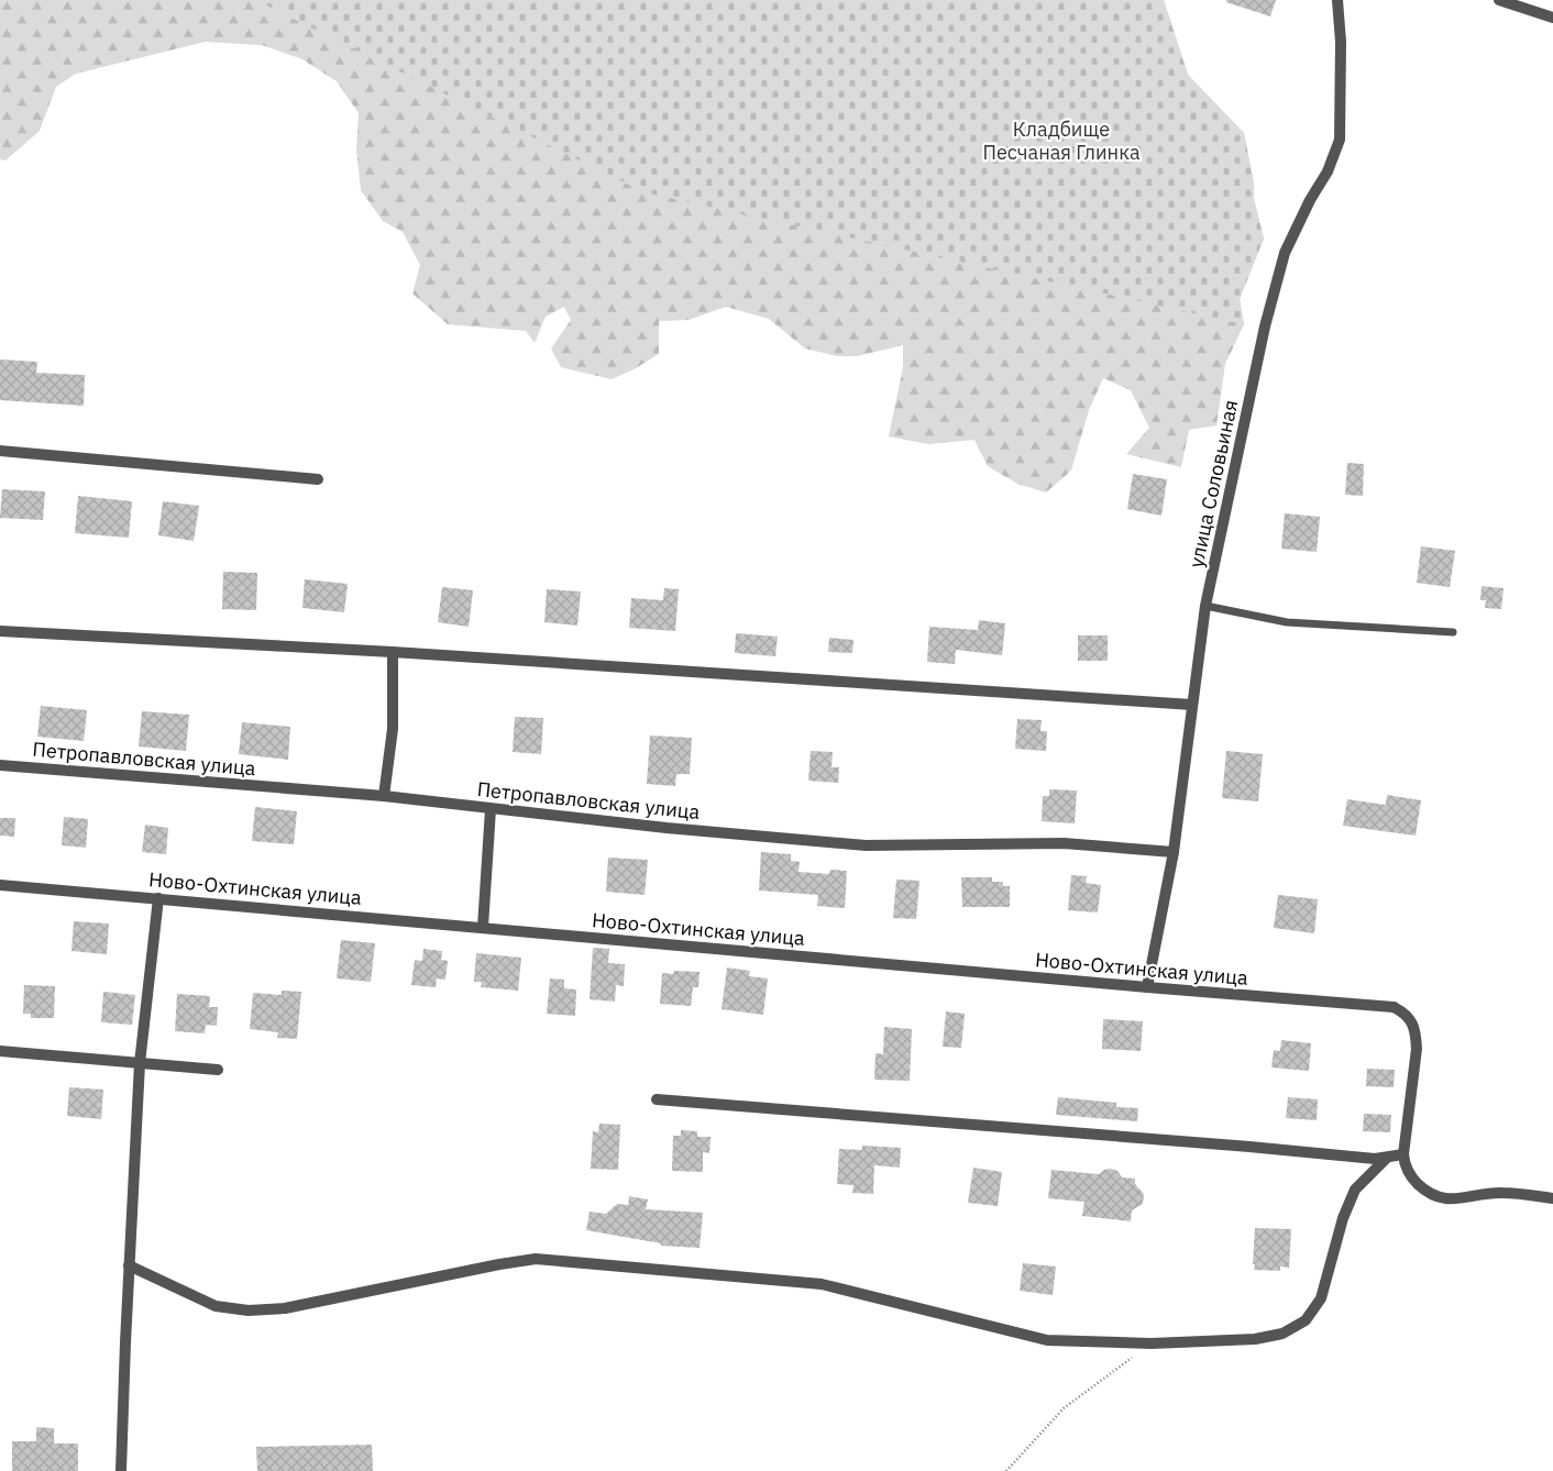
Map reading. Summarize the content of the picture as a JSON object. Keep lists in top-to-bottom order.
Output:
{
  "streets": {
    "street": ["улица Соловьиная", "Петропавловская улица", "Ново-Охтинская улица"]
  },
  "crossings": [
    ["улица Соловьиная", "Петропавловская улица"],
    ["улица Соловьиная", "Ново-Охтинская улица"]
  ],
  "parks": ["Кладбище Песчаная Глинка"]
}
